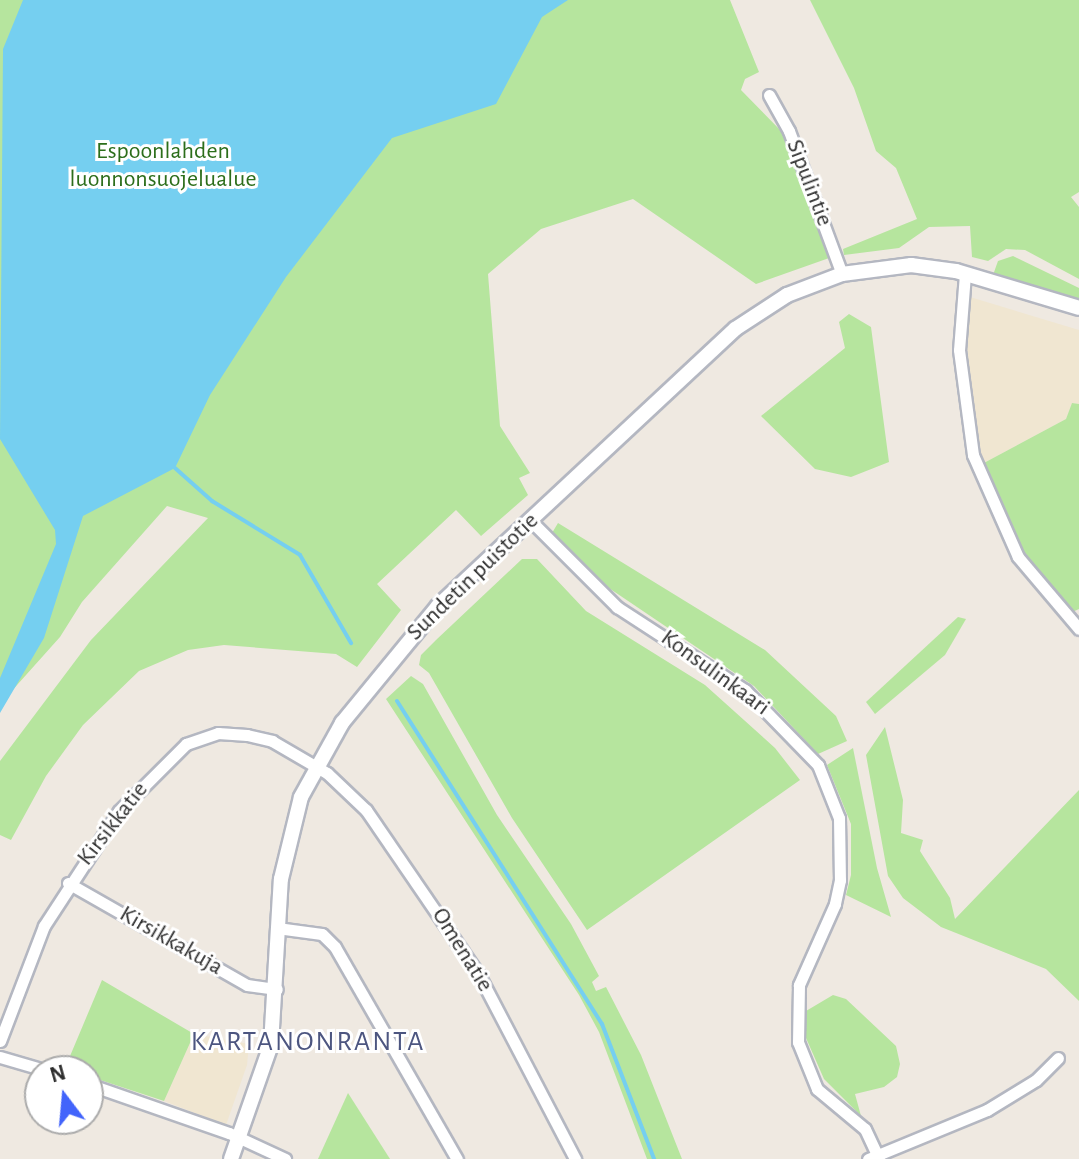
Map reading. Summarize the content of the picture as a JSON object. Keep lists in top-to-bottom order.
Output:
{
  "streets": {
    "street": [
      "Sipulintie",
      "Sundetin puistotie",
      "Konsulinkaari",
      "Kirsikkatie",
      "Kirsikkakuja",
      "Omenatie"
    ]
  },
  "crossings": [
    ["Sipulintie", "Sundetin puistotie"],
    ["Sundetin puistotie", "Konsulinkaari"],
    ["Sundetin puistotie", "Kirsikkatie"],
    ["Sundetin puistotie", "Kirsikkakuja"],
    ["Sundetin puistotie", "Omenatie"],
    ["Kirsikkatie", "Kirsikkakuja"],
    ["Kirsikkatie", "Omenatie"]
  ],
  "districts": ["KARTANONRANTA"],
  "parks": ["Espoonlahden luonnonsuojelualue"],
  "north": "top"
}
